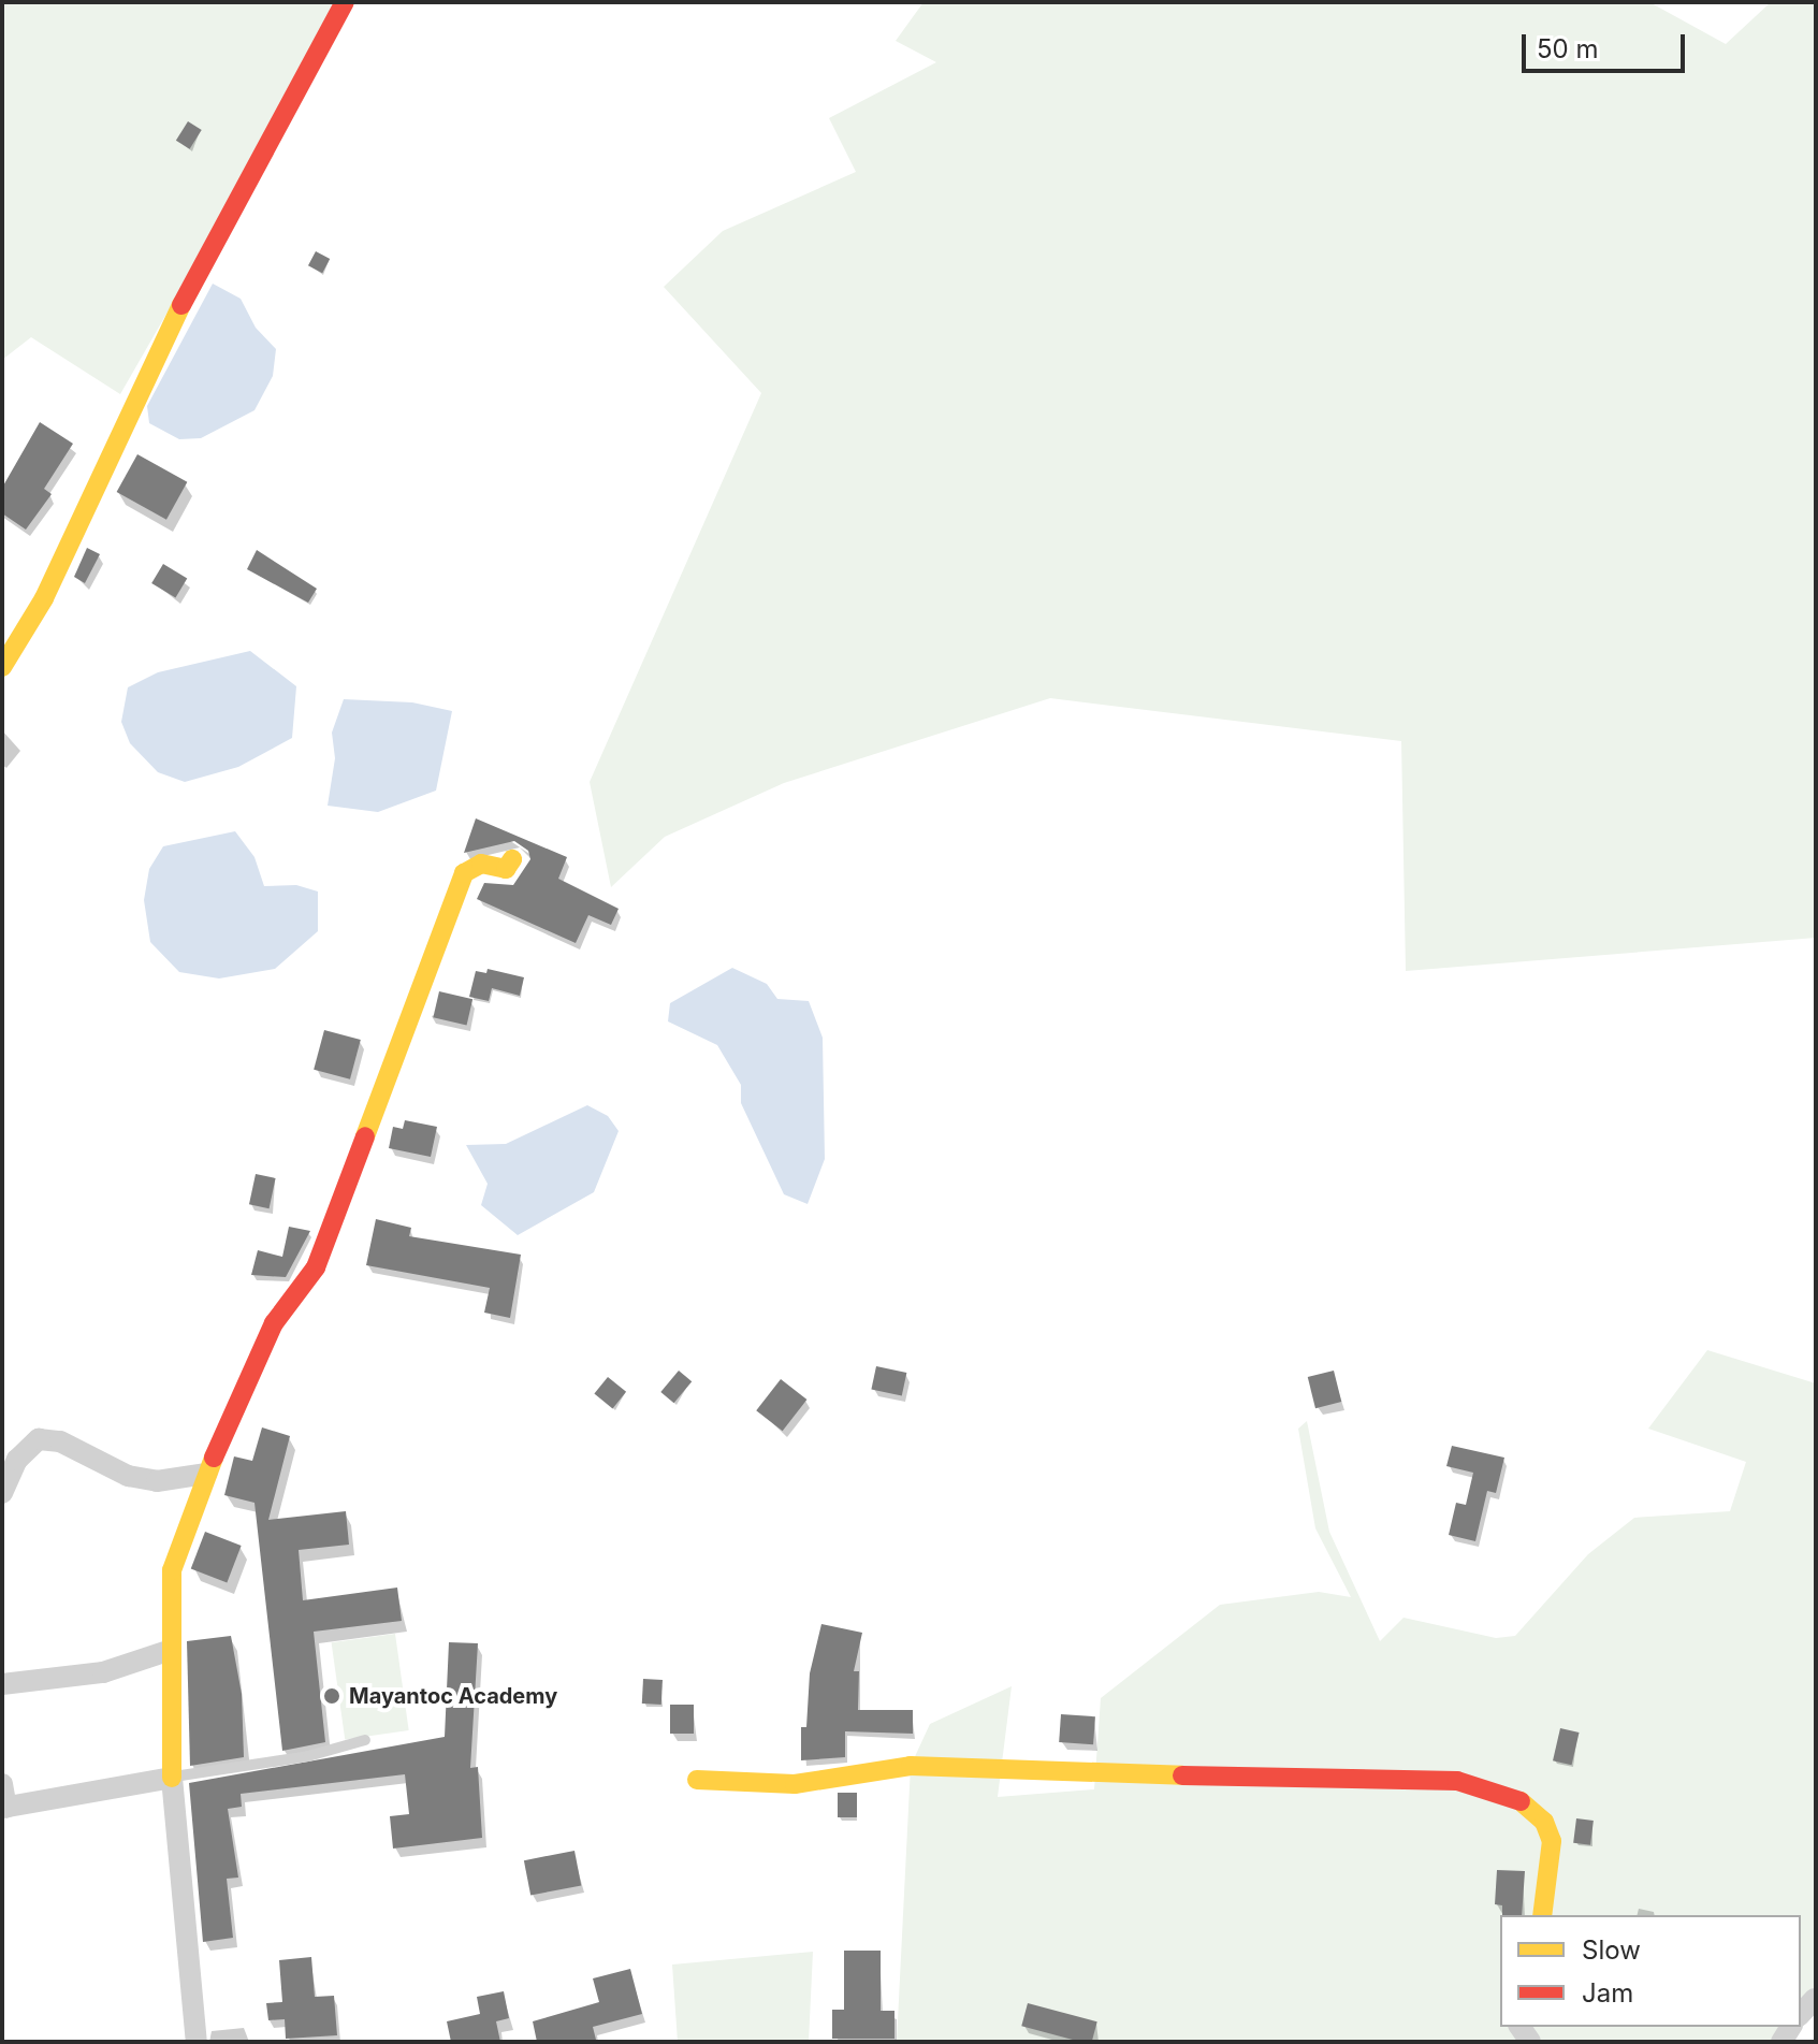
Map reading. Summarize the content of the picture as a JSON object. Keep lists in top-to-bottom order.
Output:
{
  "places": ["Mayantoc Academy"],
  "legend": ["Slow", "Jam"],
  "scale_bar": "50 m"
}
